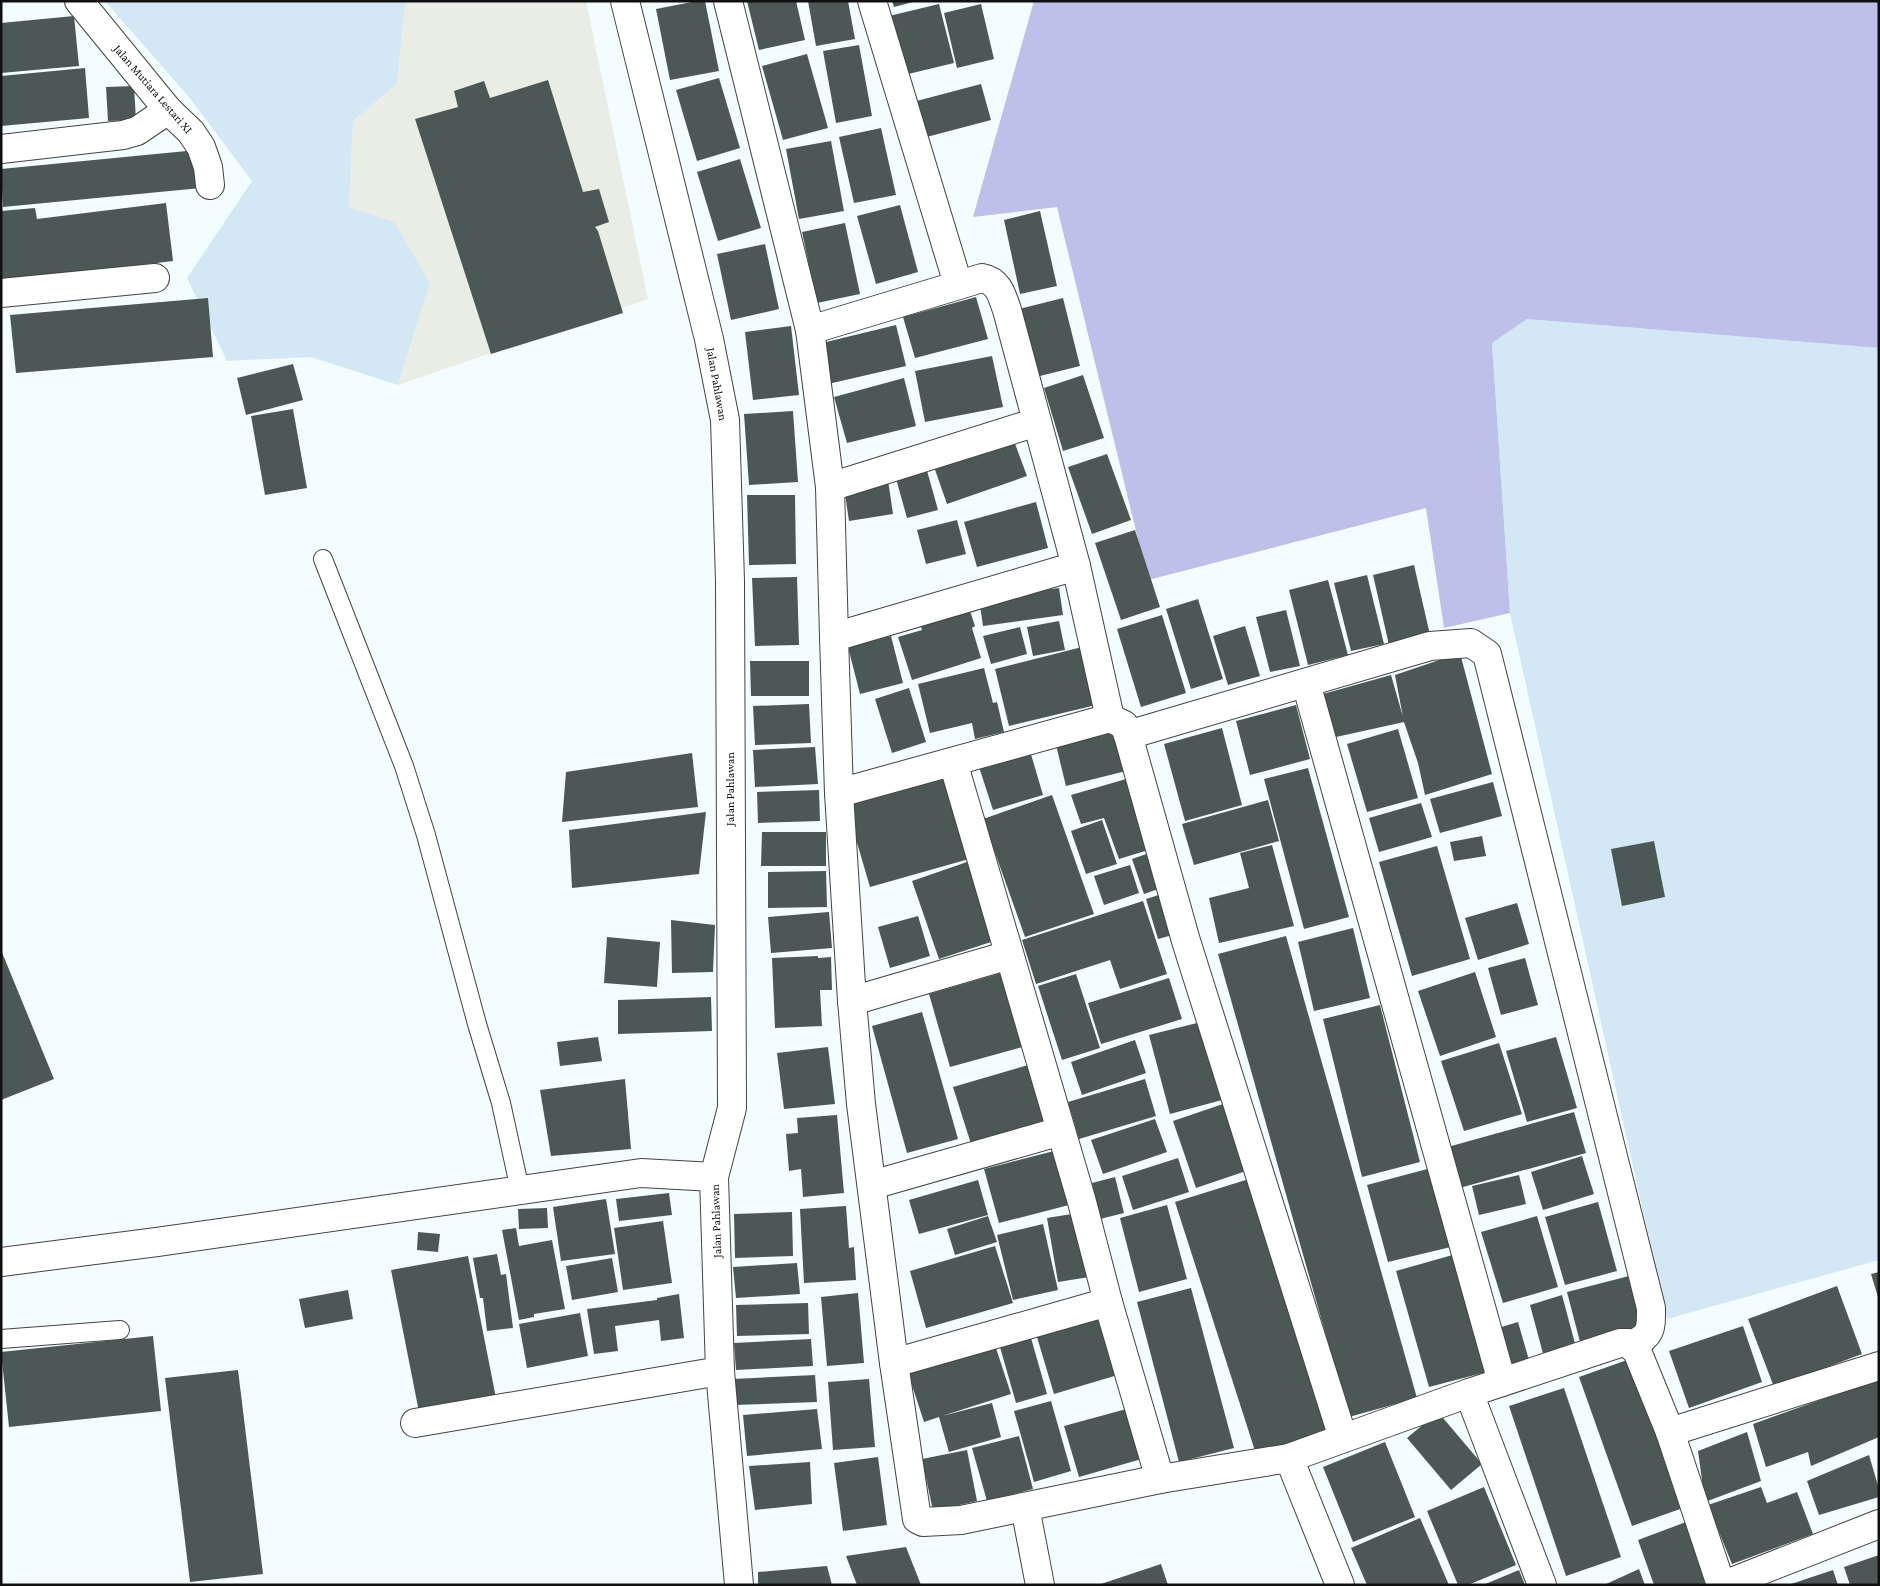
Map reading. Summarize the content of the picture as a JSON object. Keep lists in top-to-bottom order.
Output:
{
  "streets": {
    "street": ["Jalan Mutiara Lestari XI", "Jalan Pahlawan"]
  }
}
